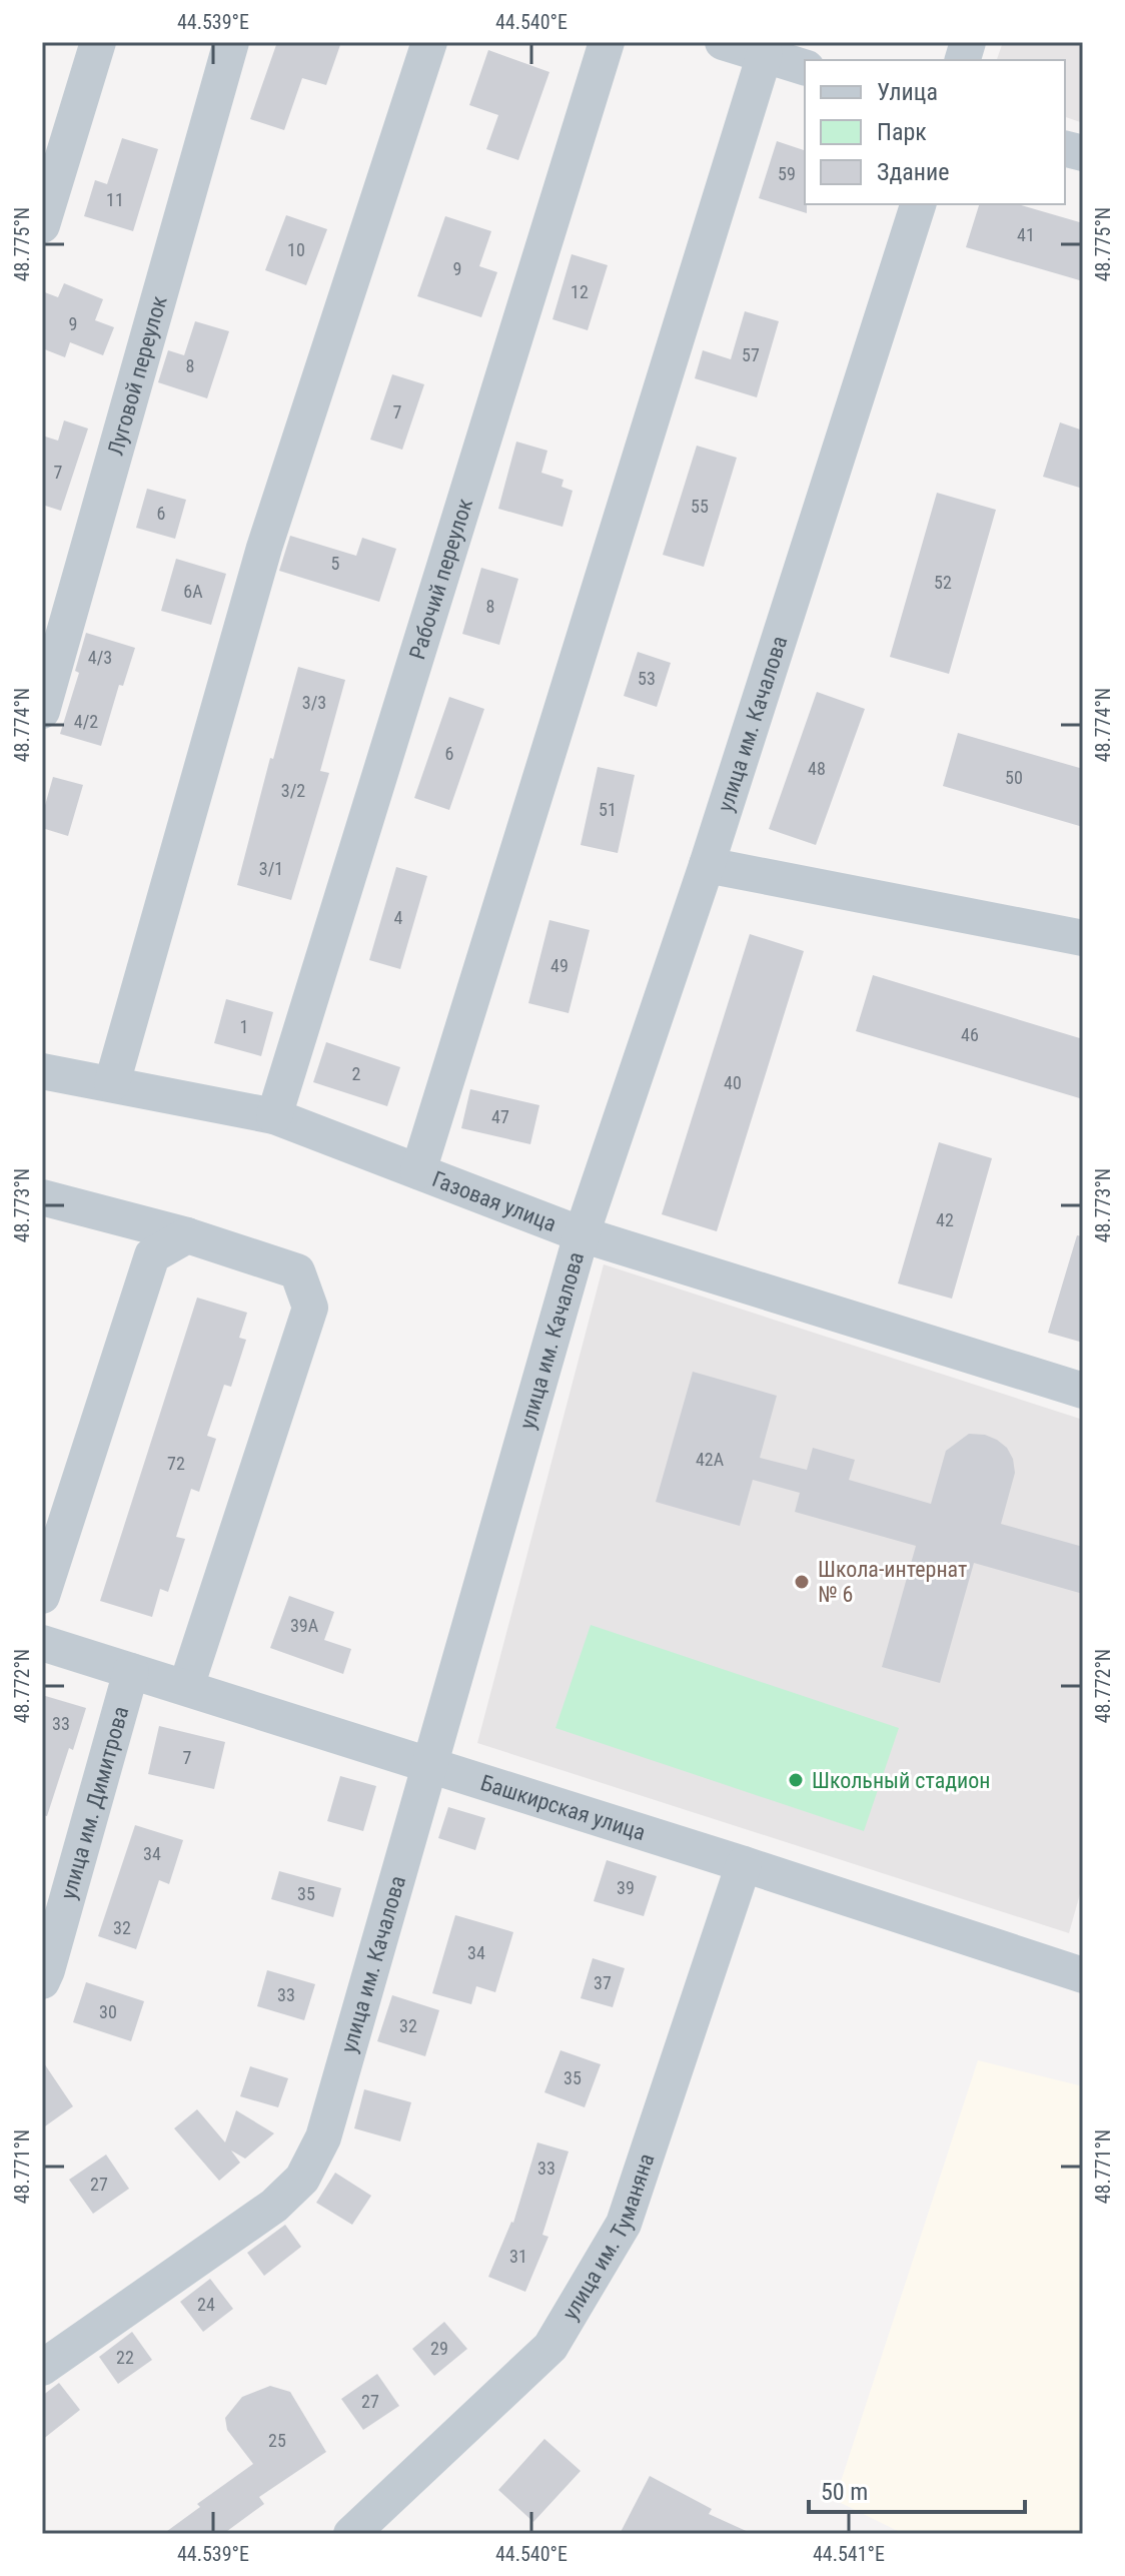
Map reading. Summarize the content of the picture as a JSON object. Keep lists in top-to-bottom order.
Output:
{
  "streets": {
    "street": [
      "Луговой переулок",
      "Рабочий переулок",
      "улица им. Качалова",
      "Газовая улица",
      "улица им. Димитрова",
      "Башкирская улица",
      "улица им. Туманяна"
    ]
  },
  "crossings": [
    ["Рабочий переулок", "Газовая улица"],
    ["улица им. Качалова", "Газовая улица"],
    ["улица им. Качалова", "Башкирская улица"],
    ["улица им. Димитрова", "Башкирская улица"],
    ["Башкирская улица", "улица им. Туманяна"]
  ],
  "places": ["Школа-интернат № 6", "Школьный стадион"],
  "house_numbers": [
    "59",
    "11",
    "41",
    "10",
    "9",
    "12",
    "9",
    "57",
    "8",
    "7",
    "7",
    "55",
    "6",
    "5",
    "52",
    "6А",
    "8",
    "4/3",
    "53",
    "3/3",
    "4/2",
    "6",
    "48",
    "50",
    "3/2",
    "51",
    "3/1",
    "4",
    "49",
    "1",
    "46",
    "2",
    "40",
    "47",
    "42",
    "42А",
    "72",
    "39А",
    "33",
    "7",
    "34",
    "39",
    "35",
    "32",
    "34",
    "37",
    "33",
    "30",
    "32",
    "35",
    "33",
    "27",
    "31",
    "24",
    "29",
    "22",
    "27",
    "25"
  ],
  "legend": ["Улица", "Парк", "Здание"],
  "scale_bar": "50 m",
  "coordinates": [
    "44.539°E",
    "44.540°E",
    "48.775°N",
    "48.774°N",
    "48.773°N",
    "48.772°N",
    "48.771°N",
    "44.541°E"
  ]
}
